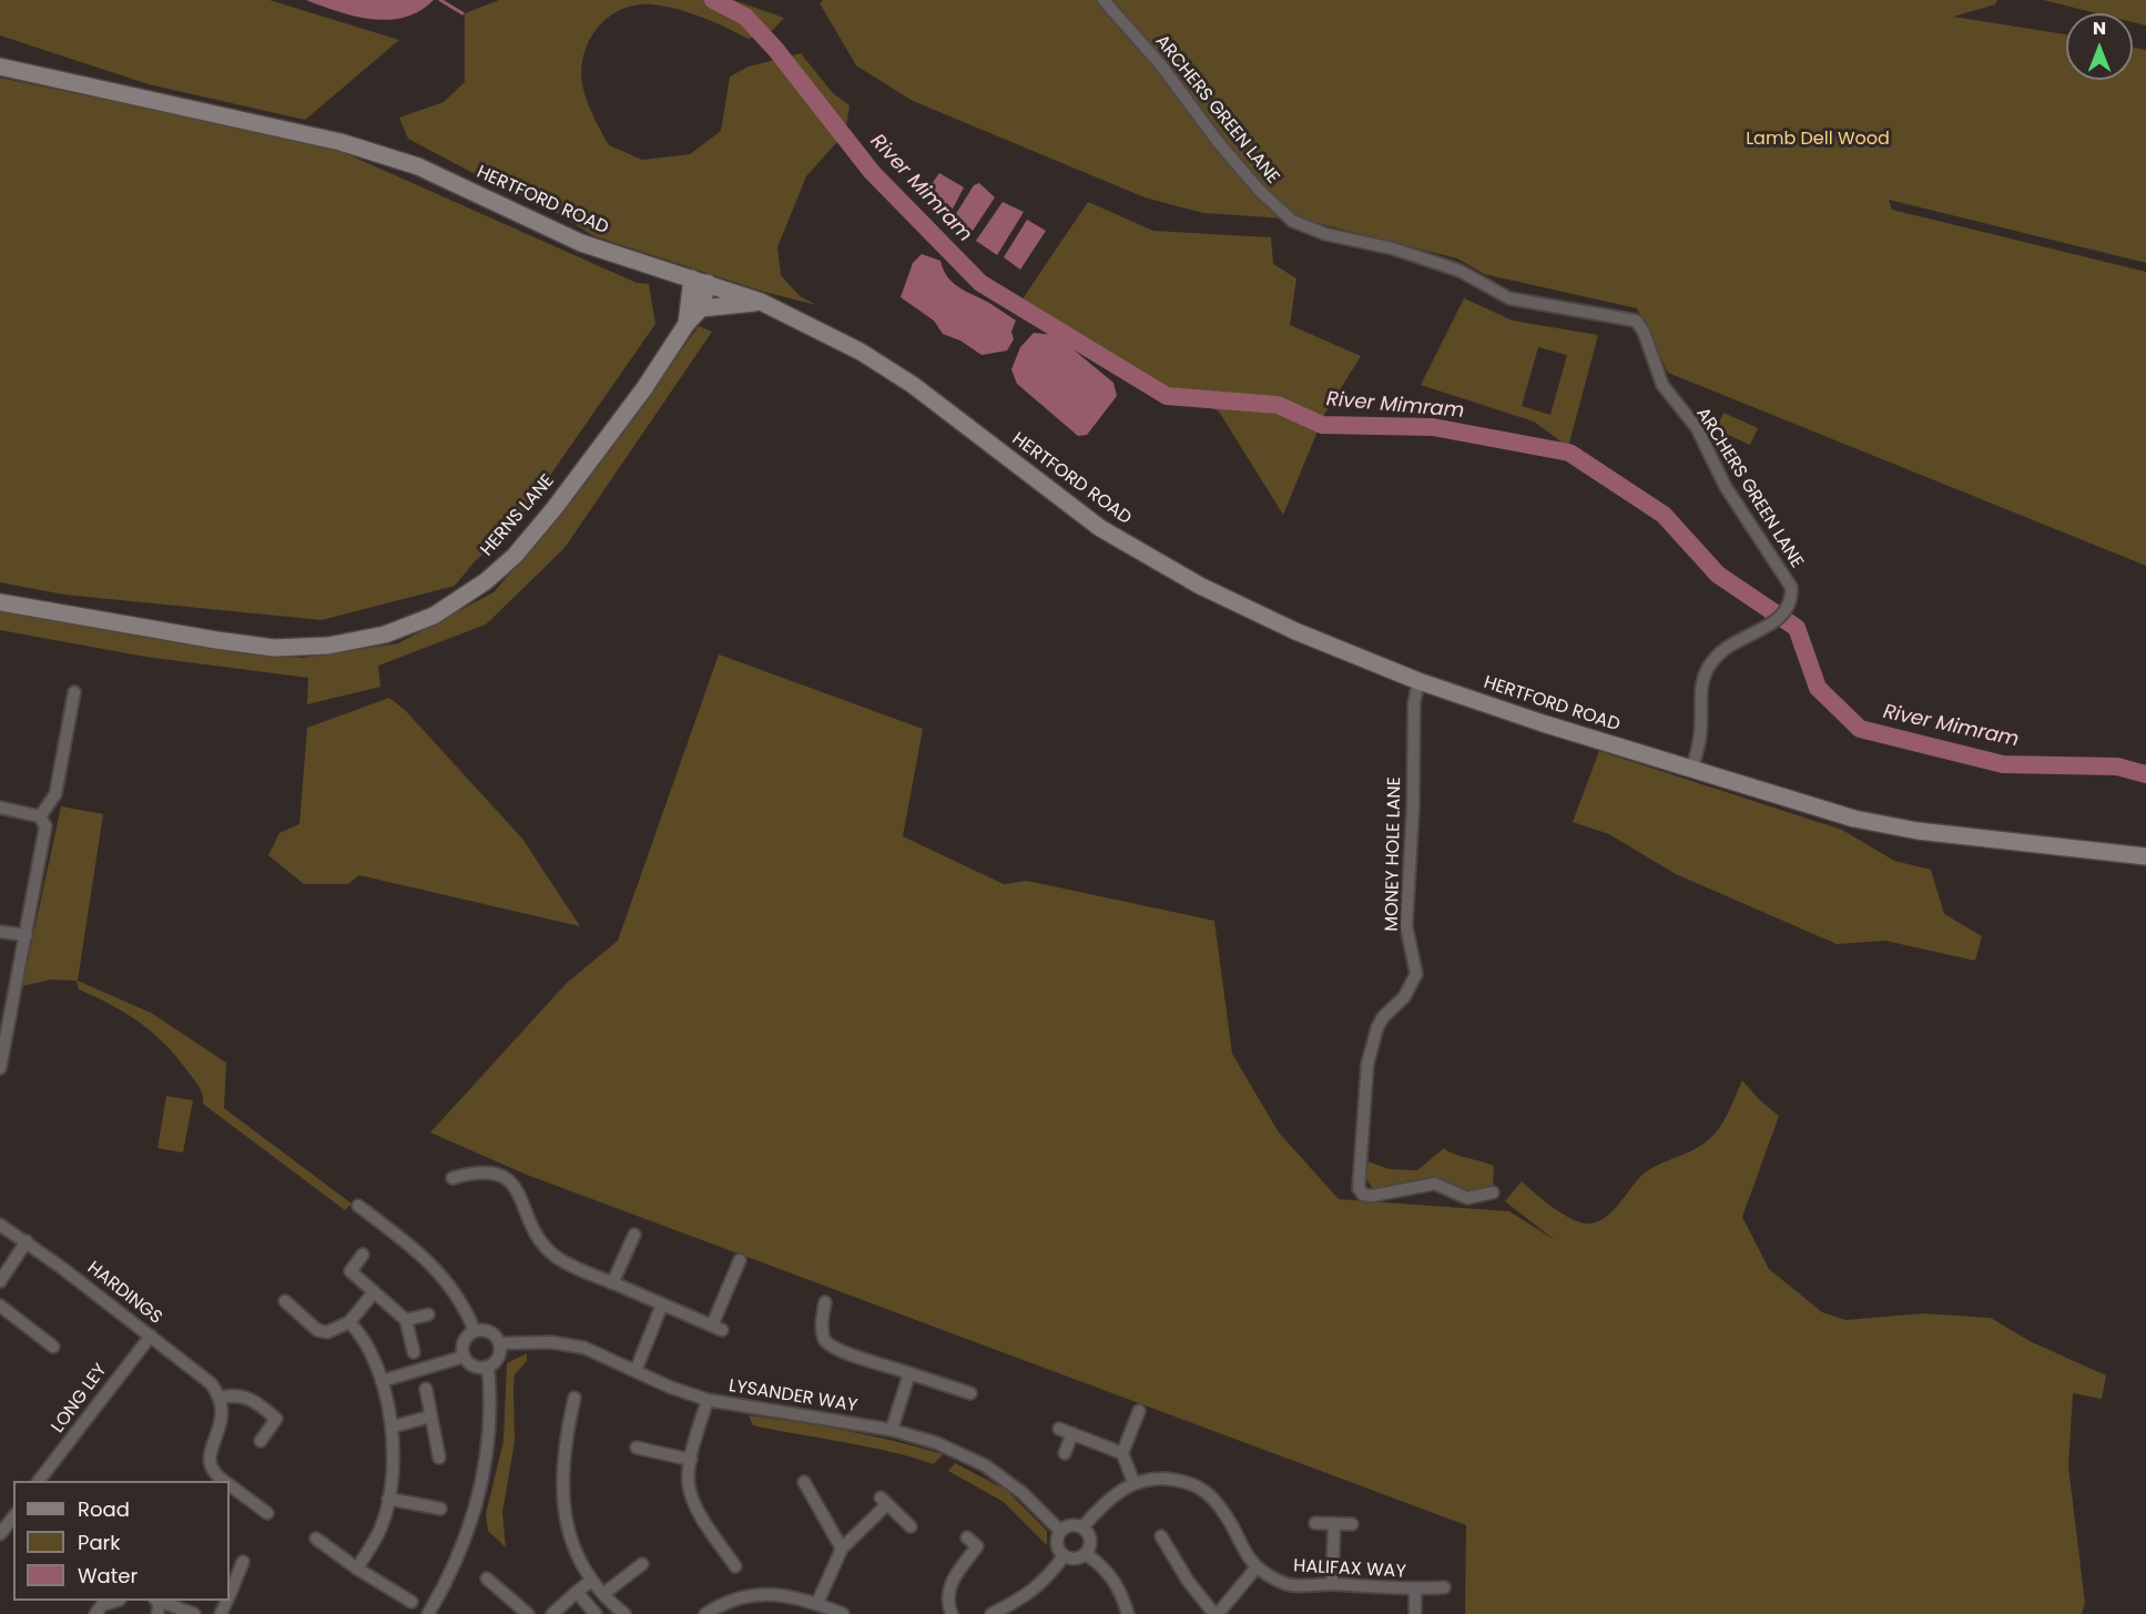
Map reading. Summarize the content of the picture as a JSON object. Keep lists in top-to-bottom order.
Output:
{
  "streets": {
    "main road": ["HERTFORD ROAD", "HERNS LANE"],
    "street": [
      "ARCHERS GREEN LANE",
      "MONEY HOLE LANE",
      "HARDINGS",
      "LYSANDER WAY",
      "LONG LEY",
      "HALIFAX WAY"
    ]
  },
  "crossings": [
    ["ARCHERS GREEN LANE", "HERTFORD ROAD"],
    ["HERTFORD ROAD", "HERNS LANE"],
    ["HERTFORD ROAD", "MONEY HOLE LANE"],
    ["HARDINGS", "LONG LEY"]
  ],
  "water": ["River Mimram"],
  "parks": ["Lamb Dell Wood"],
  "legend": ["Road", "Park", "Water"],
  "north": "top"
}
